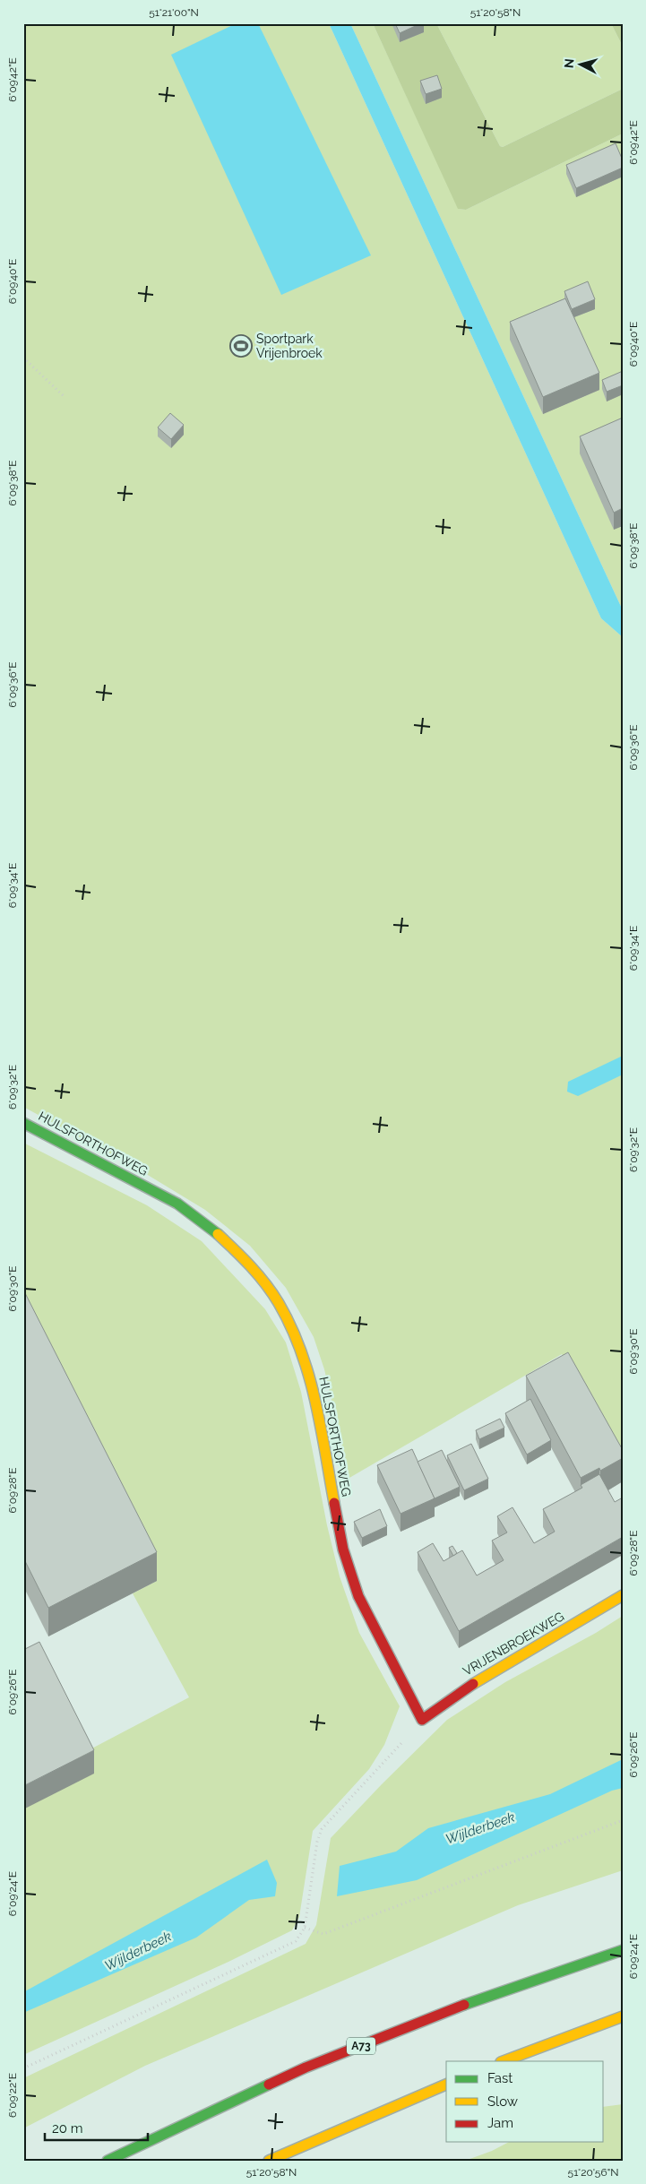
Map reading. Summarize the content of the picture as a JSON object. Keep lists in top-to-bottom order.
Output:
{
  "streets": {
    "main road": ["HULSFORTHOFWEG", "VRIJENBROEKWEG", "A73"]
  },
  "crossings": [
    ["HULSFORTHOFWEG", "VRIJENBROEKWEG"]
  ],
  "water": ["Wijlderbeek"],
  "places": {
    "sports": ["Sportpark Vrijenbroek"]
  },
  "legend": ["Fast", "Slow", "Jam"],
  "scale_bar": "20 m",
  "north": "left",
  "coordinates": [
    "51°21'00\"N",
    "51°20'58\"N",
    "6°09'42\"E",
    "6°09'40\"E",
    "6°09'38\"E",
    "6°09'36\"E",
    "6°09'34\"E",
    "6°09'32\"E",
    "6°09'30\"E",
    "6°09'28\"E",
    "6°09'26\"E",
    "6°09'24\"E",
    "6°09'22\"E",
    "51°20'56\"N"
  ]
}
